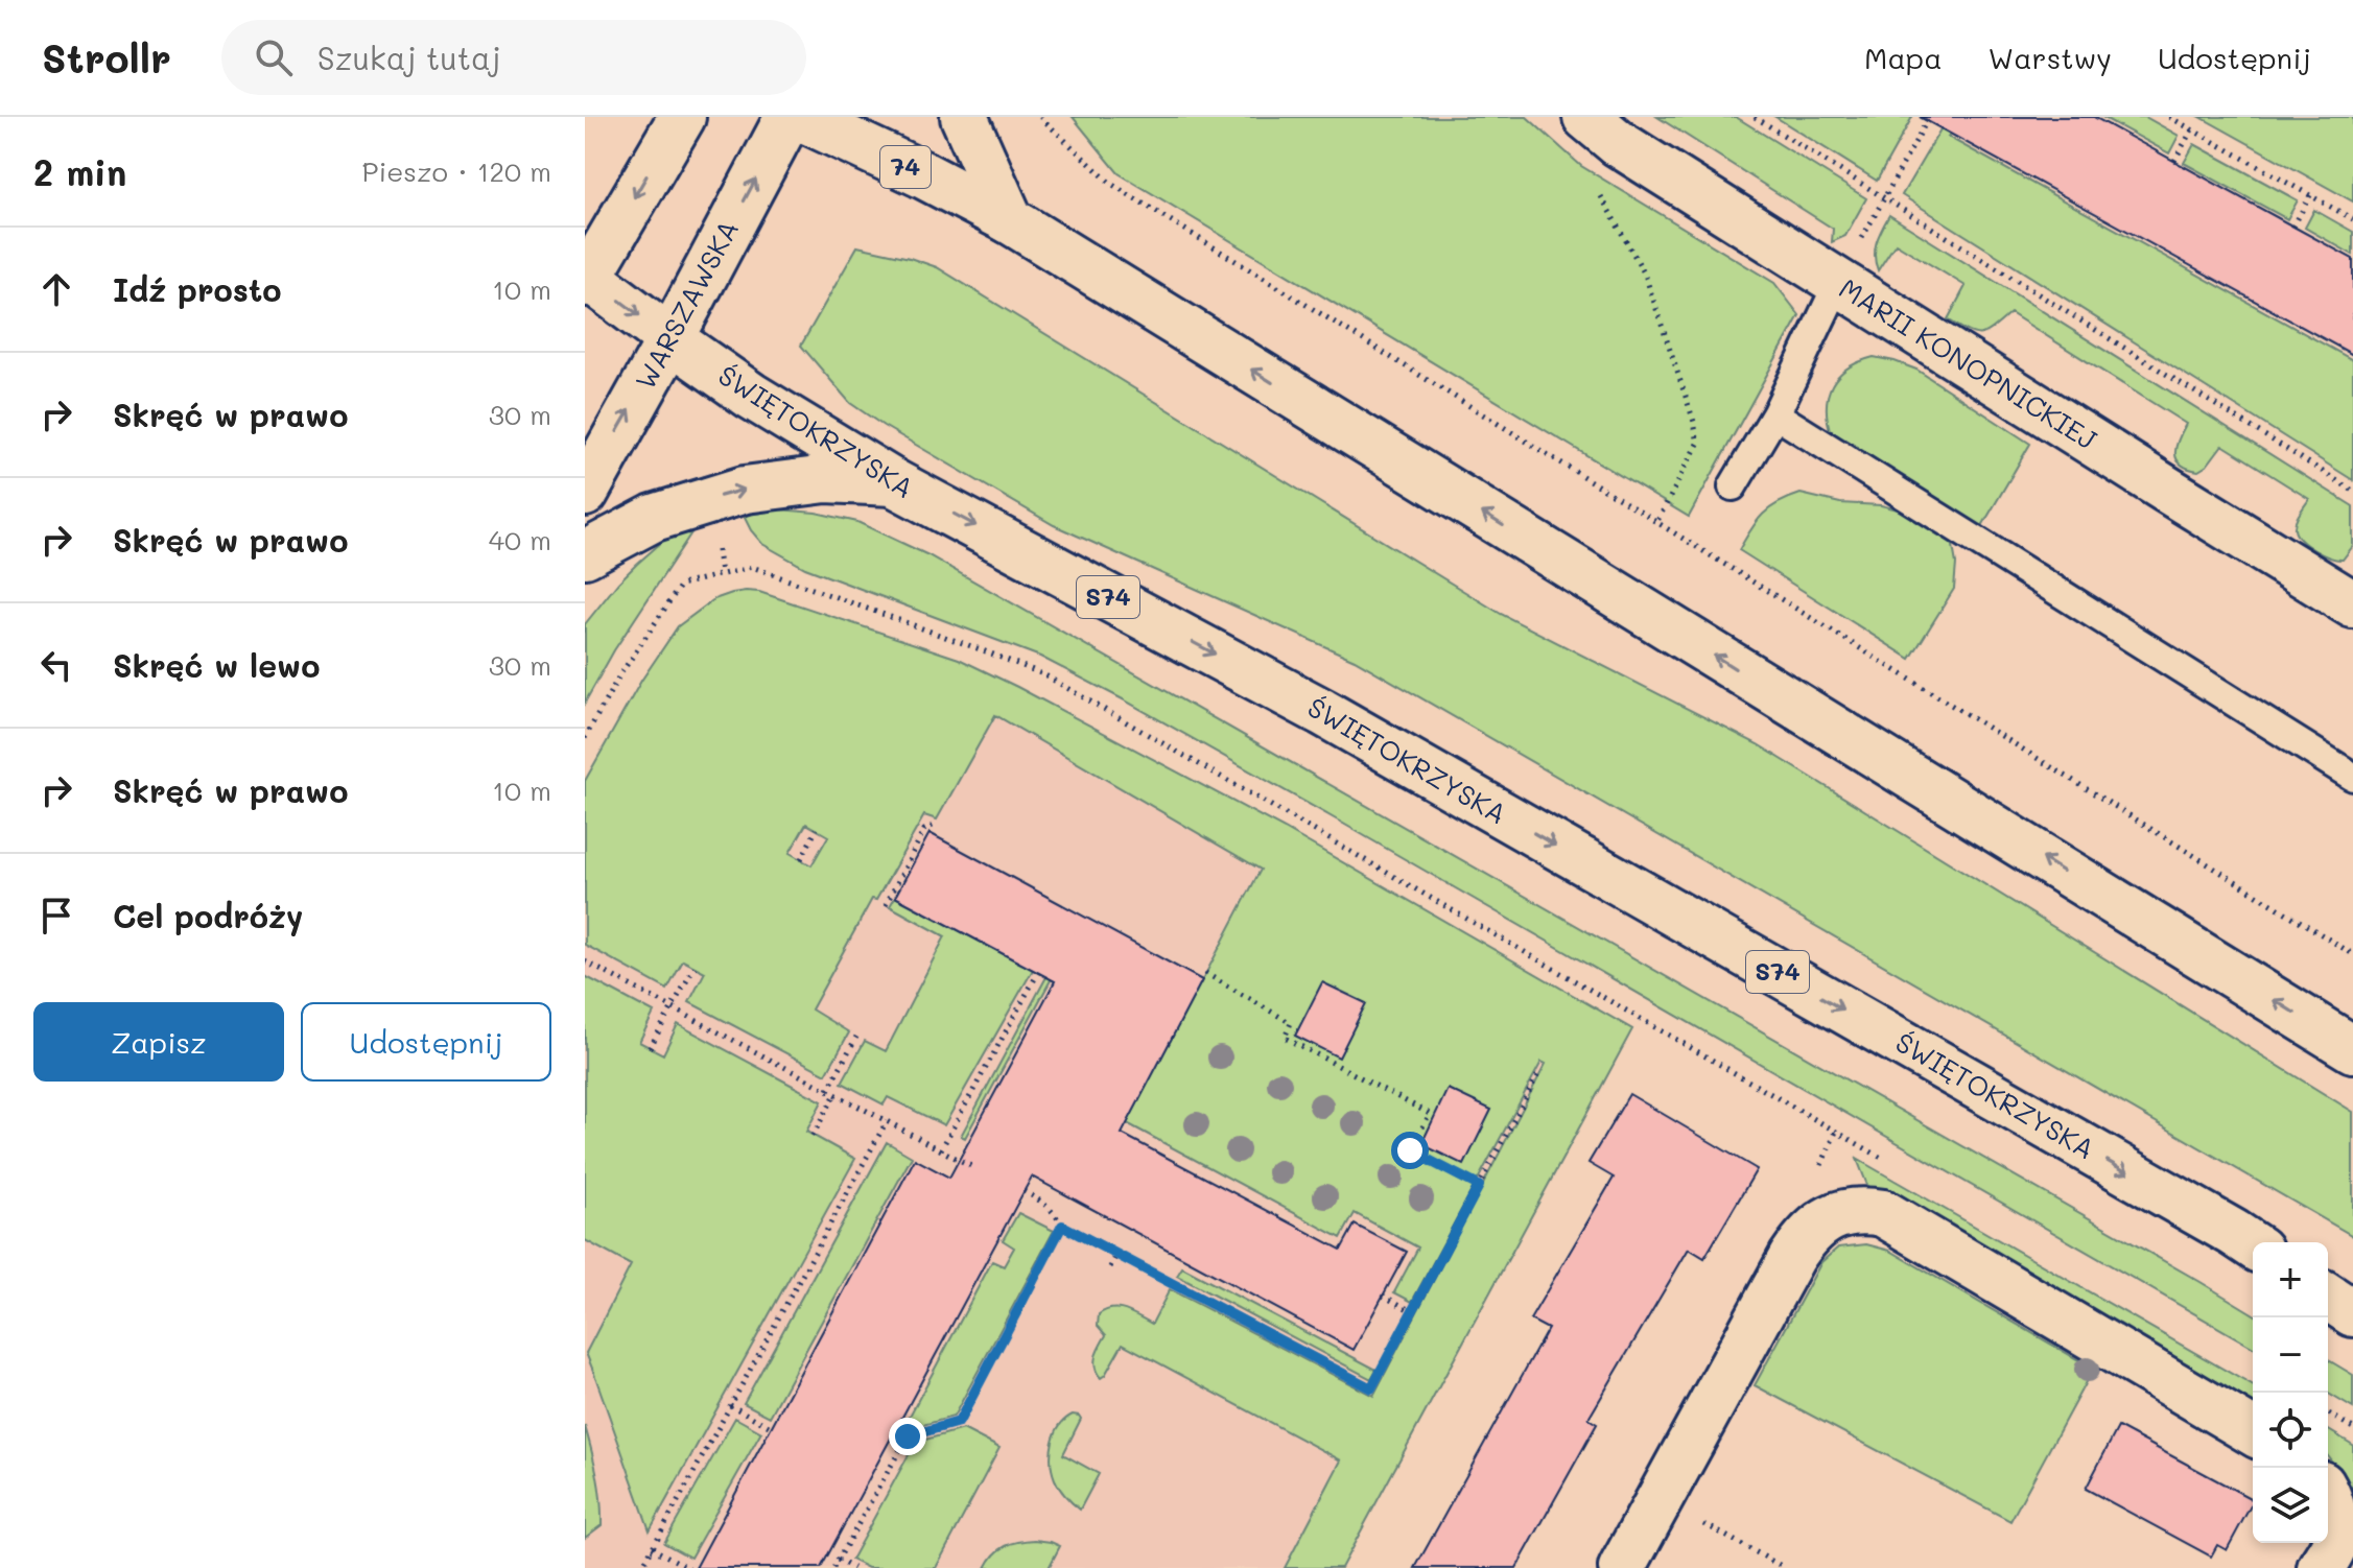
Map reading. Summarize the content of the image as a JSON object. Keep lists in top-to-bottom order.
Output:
{
  "streets": {
    "main road": [
      "74",
      "WARSZAWSKA",
      "MARII KONOPNICKIEJ",
      "ŚWIĘTOKRZYSKA",
      "S74"
    ]
  },
  "crossings": [
    ["WARSZAWSKA", "ŚWIĘTOKRZYSKA"]
  ],
  "page": {
    "header": "Strollr",
    "search": "Szukaj tutaj",
    "nav": ["Mapa", "Warstwy", "Udostępnij"],
    "heading": ["2 min", "Pieszo · 120 m"],
    "list": [
      ["Idź prosto", "10 m"],
      ["Skręć w prawo", "30 m"],
      ["Skręć w prawo", "40 m"],
      ["Skręć w lewo", "30 m"],
      ["Skręć w prawo", "10 m"],
      "Cel podróży"
    ],
    "buttons": ["Zapisz", "Udostępnij"],
    "map_buttons": ["+", "−"]
  }
}
